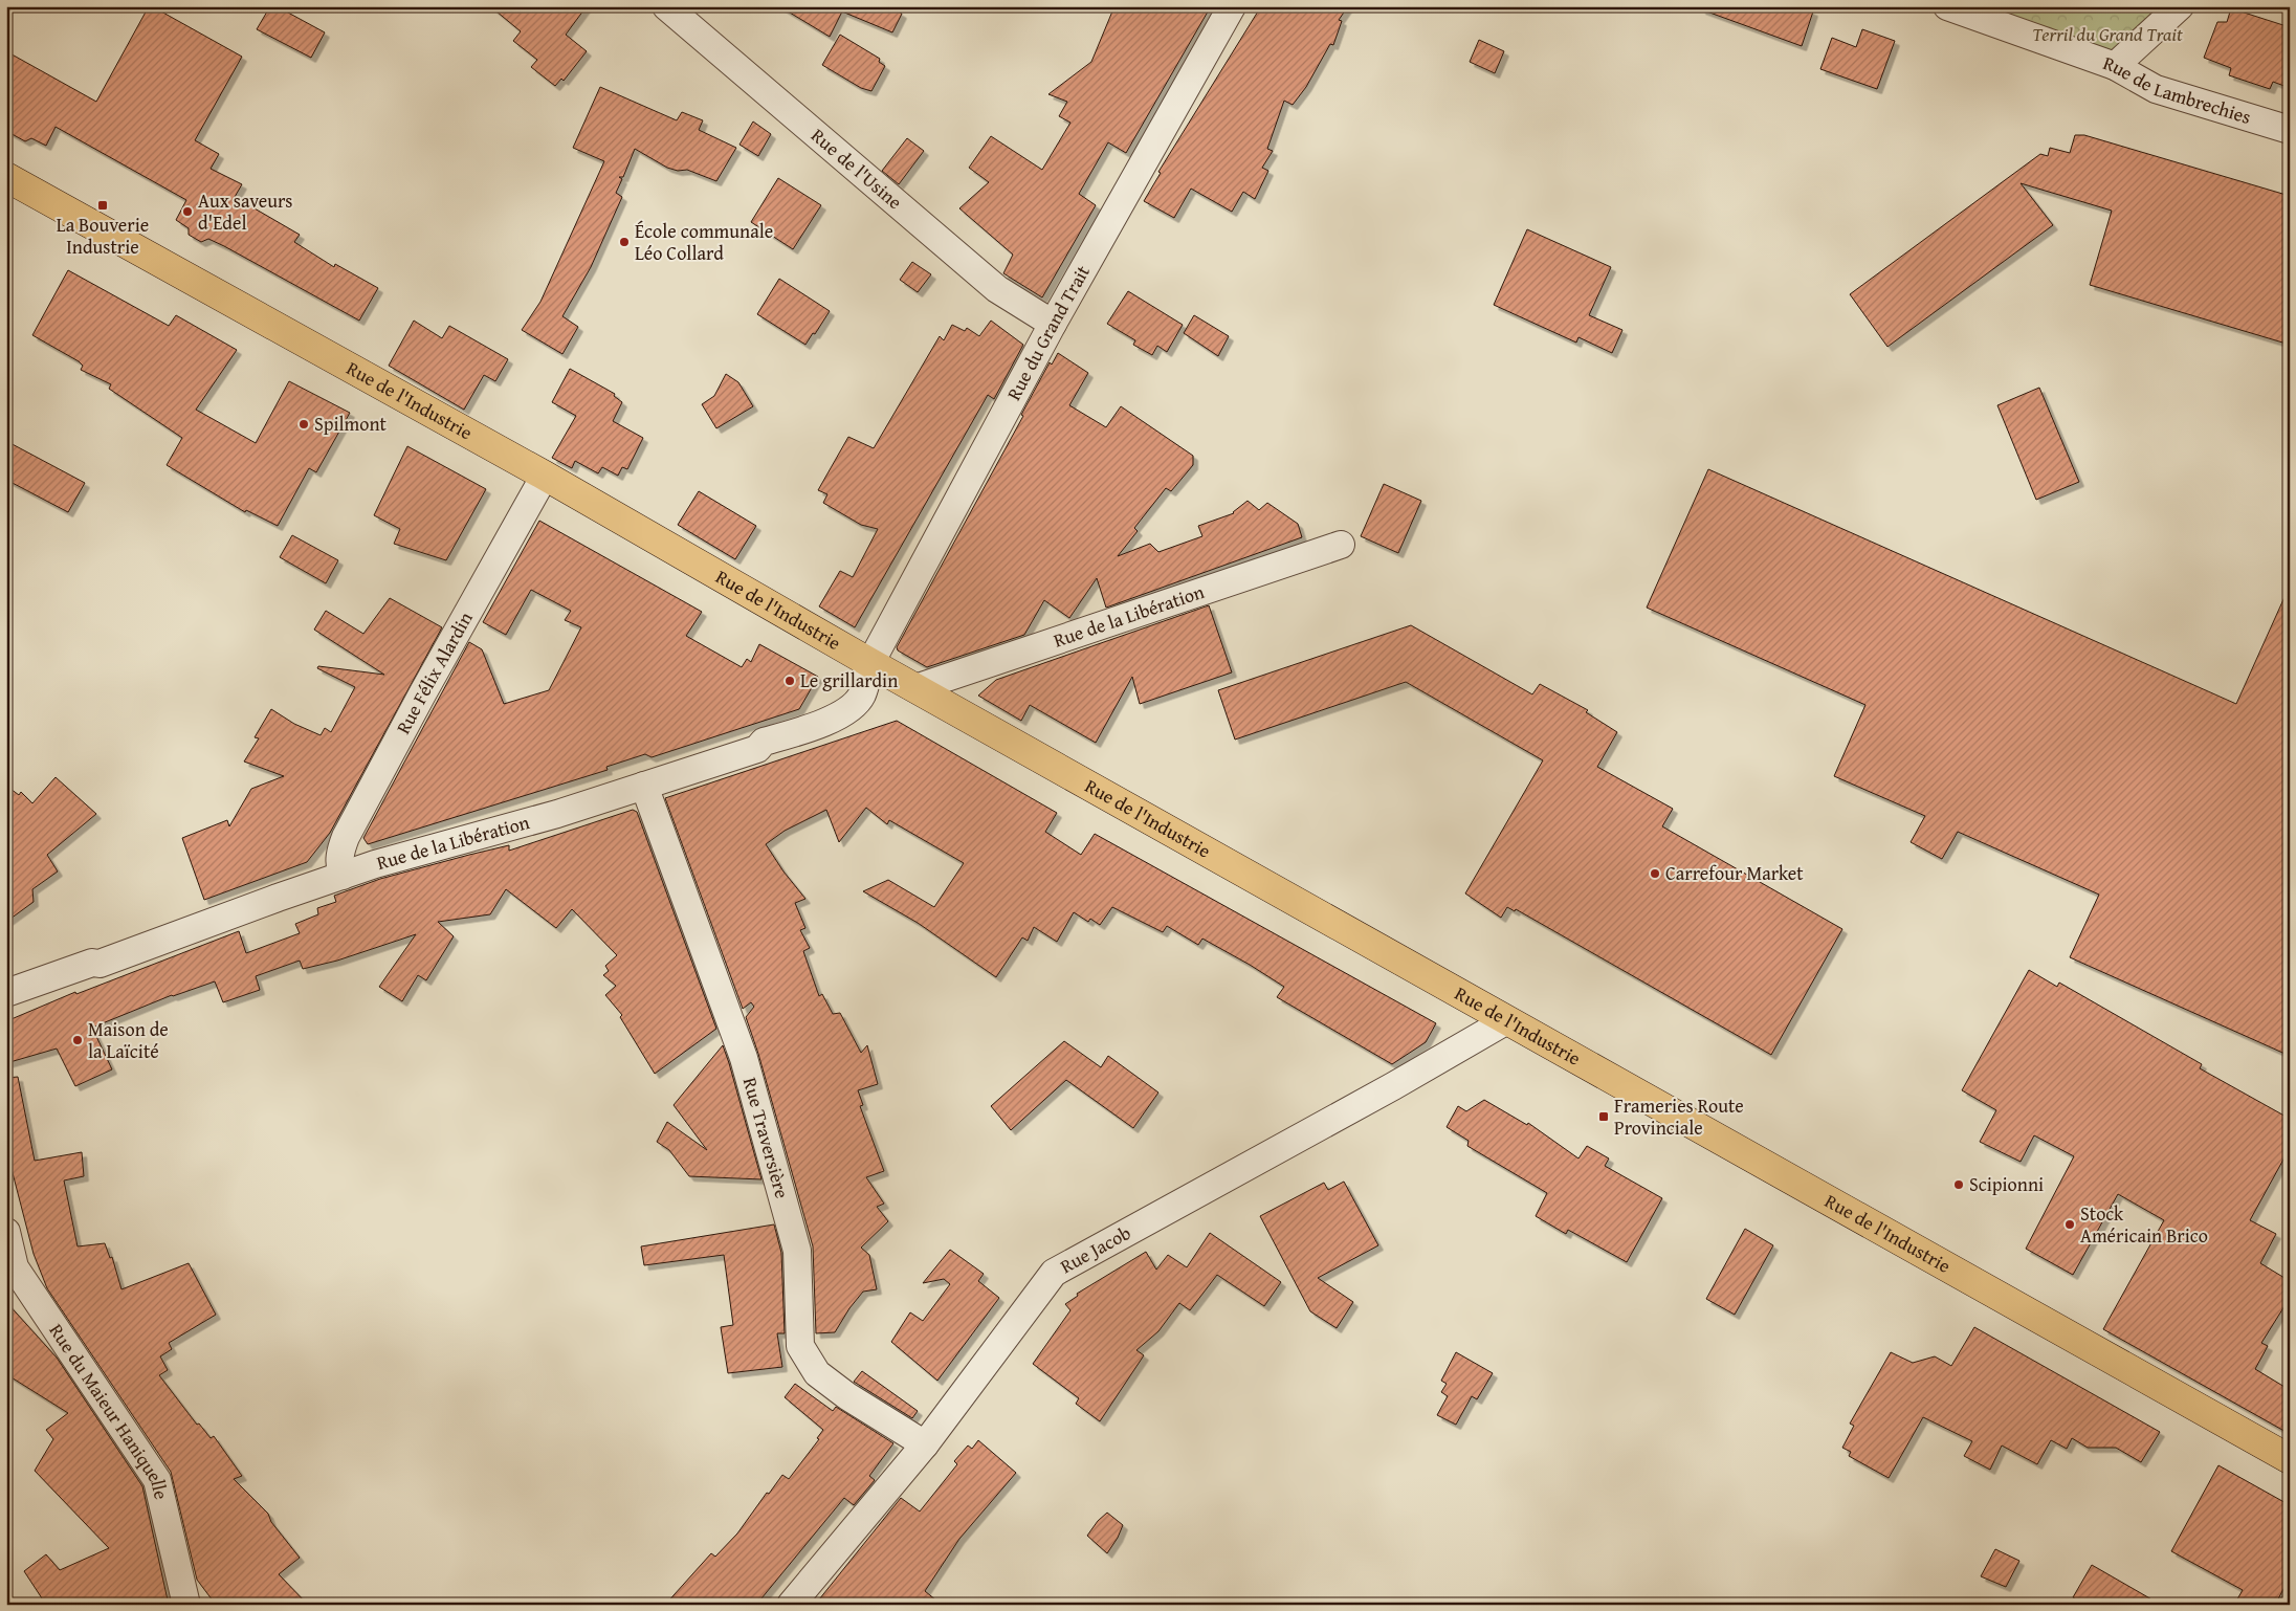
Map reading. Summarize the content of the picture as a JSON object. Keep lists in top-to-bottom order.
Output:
{
  "streets": {
    "main road": ["Rue de l'Industrie"],
    "street": [
      "Rue de Lambrechies",
      "Rue de l'Usine",
      "Rue du Grand Trait",
      "Rue de la Libération",
      "Rue Félix Alardin",
      "Rue Traversière",
      "Rue Jacob",
      "Rue du Maieur Haniquelle"
    ]
  },
  "crossings": [
    ["Rue de l'Usine", "Rue du Grand Trait"],
    ["Rue du Grand Trait", "Rue de l'Industrie"],
    ["Rue du Grand Trait", "Rue de la Libération"],
    ["Rue de l'Industrie", "Rue de la Libération"],
    ["Rue de l'Industrie", "Rue Félix Alardin"],
    ["Rue de l'Industrie", "Rue Jacob"],
    ["Rue de la Libération", "Rue Félix Alardin"],
    ["Rue de la Libération", "Rue Traversière"],
    ["Rue Traversière", "Rue Jacob"]
  ],
  "parks": ["Terril du Grand Trait"],
  "places": {
    "transit": ["La Bouverie Industrie", "Frameries Route Provinciale"],
    "other": [
      "Aux saveurs d'Edel",
      "École communale Léo Collard",
      "Spilmont",
      "Le grillardin",
      "Carrefour Market",
      "Maison de la Laïcité",
      "Scipionni",
      "Stock Américain Brico"
    ]
  }
}
